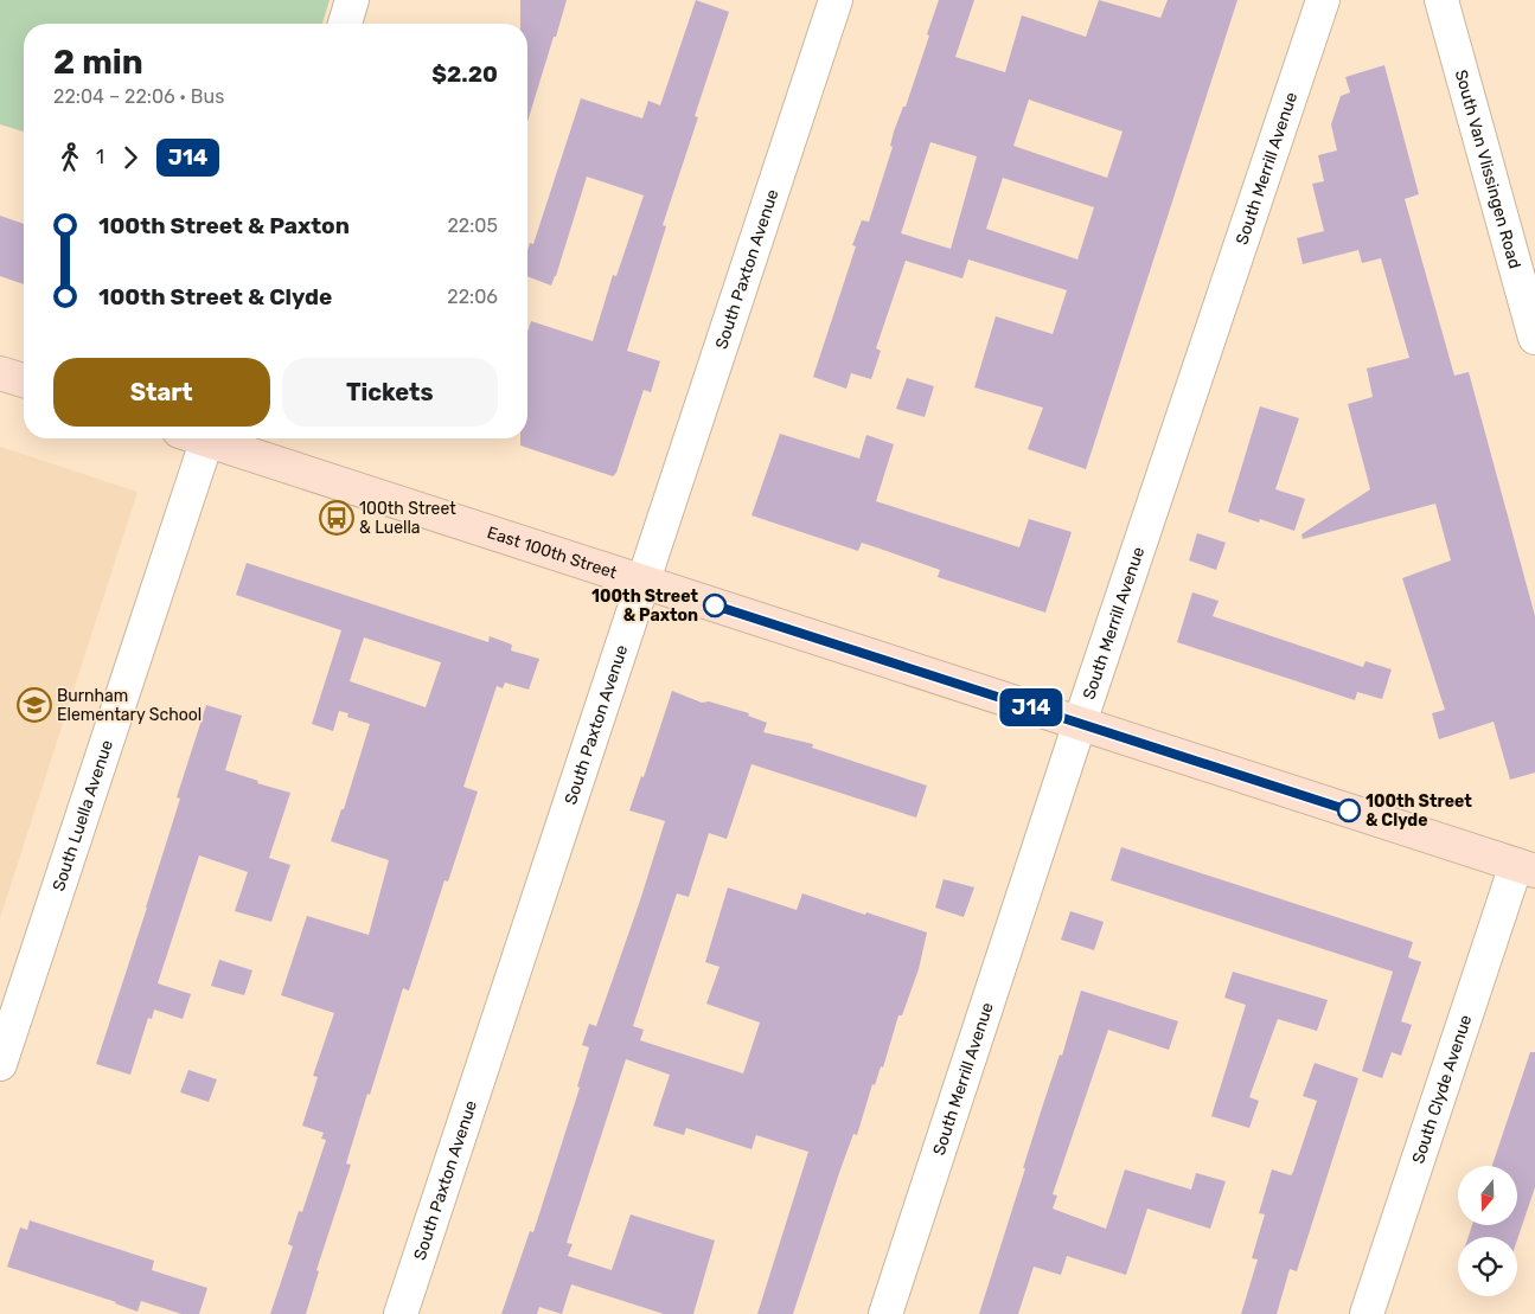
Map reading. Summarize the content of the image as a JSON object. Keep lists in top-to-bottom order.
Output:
{
  "streets": {
    "main road": ["East 100th Street"],
    "street": [
      "South Merrill Avenue",
      "South Van Vlissingen Road",
      "South Paxton Avenue",
      "South Luella Avenue",
      "South Clyde Avenue"
    ]
  },
  "crossings": [
    ["South Merrill Avenue", "East 100th Street"],
    ["South Paxton Avenue", "East 100th Street"],
    ["East 100th Street", "South Clyde Avenue"]
  ],
  "places": {
    "bus stop": ["100th Street & Luella"],
    "other": ["100th Street & Paxton", "100th Street & Clyde"],
    "school or university": ["Burnham Elementary School"]
  },
  "lines": ["bus line J14"],
  "north": "bottom",
  "page": {
    "on_map": "J14",
    "heading": ["2 min", "22:04 – 22:06 · Bus", "$2.20"],
    "legs": ["1", "J14"],
    "list": [
      {
        "name": "100th Street & Paxton",
        "value": "22:05"
      },
      {
        "name": "100th Street & Clyde",
        "value": "22:06"
      }
    ],
    "buttons": ["Start", "Tickets"]
  }
}
